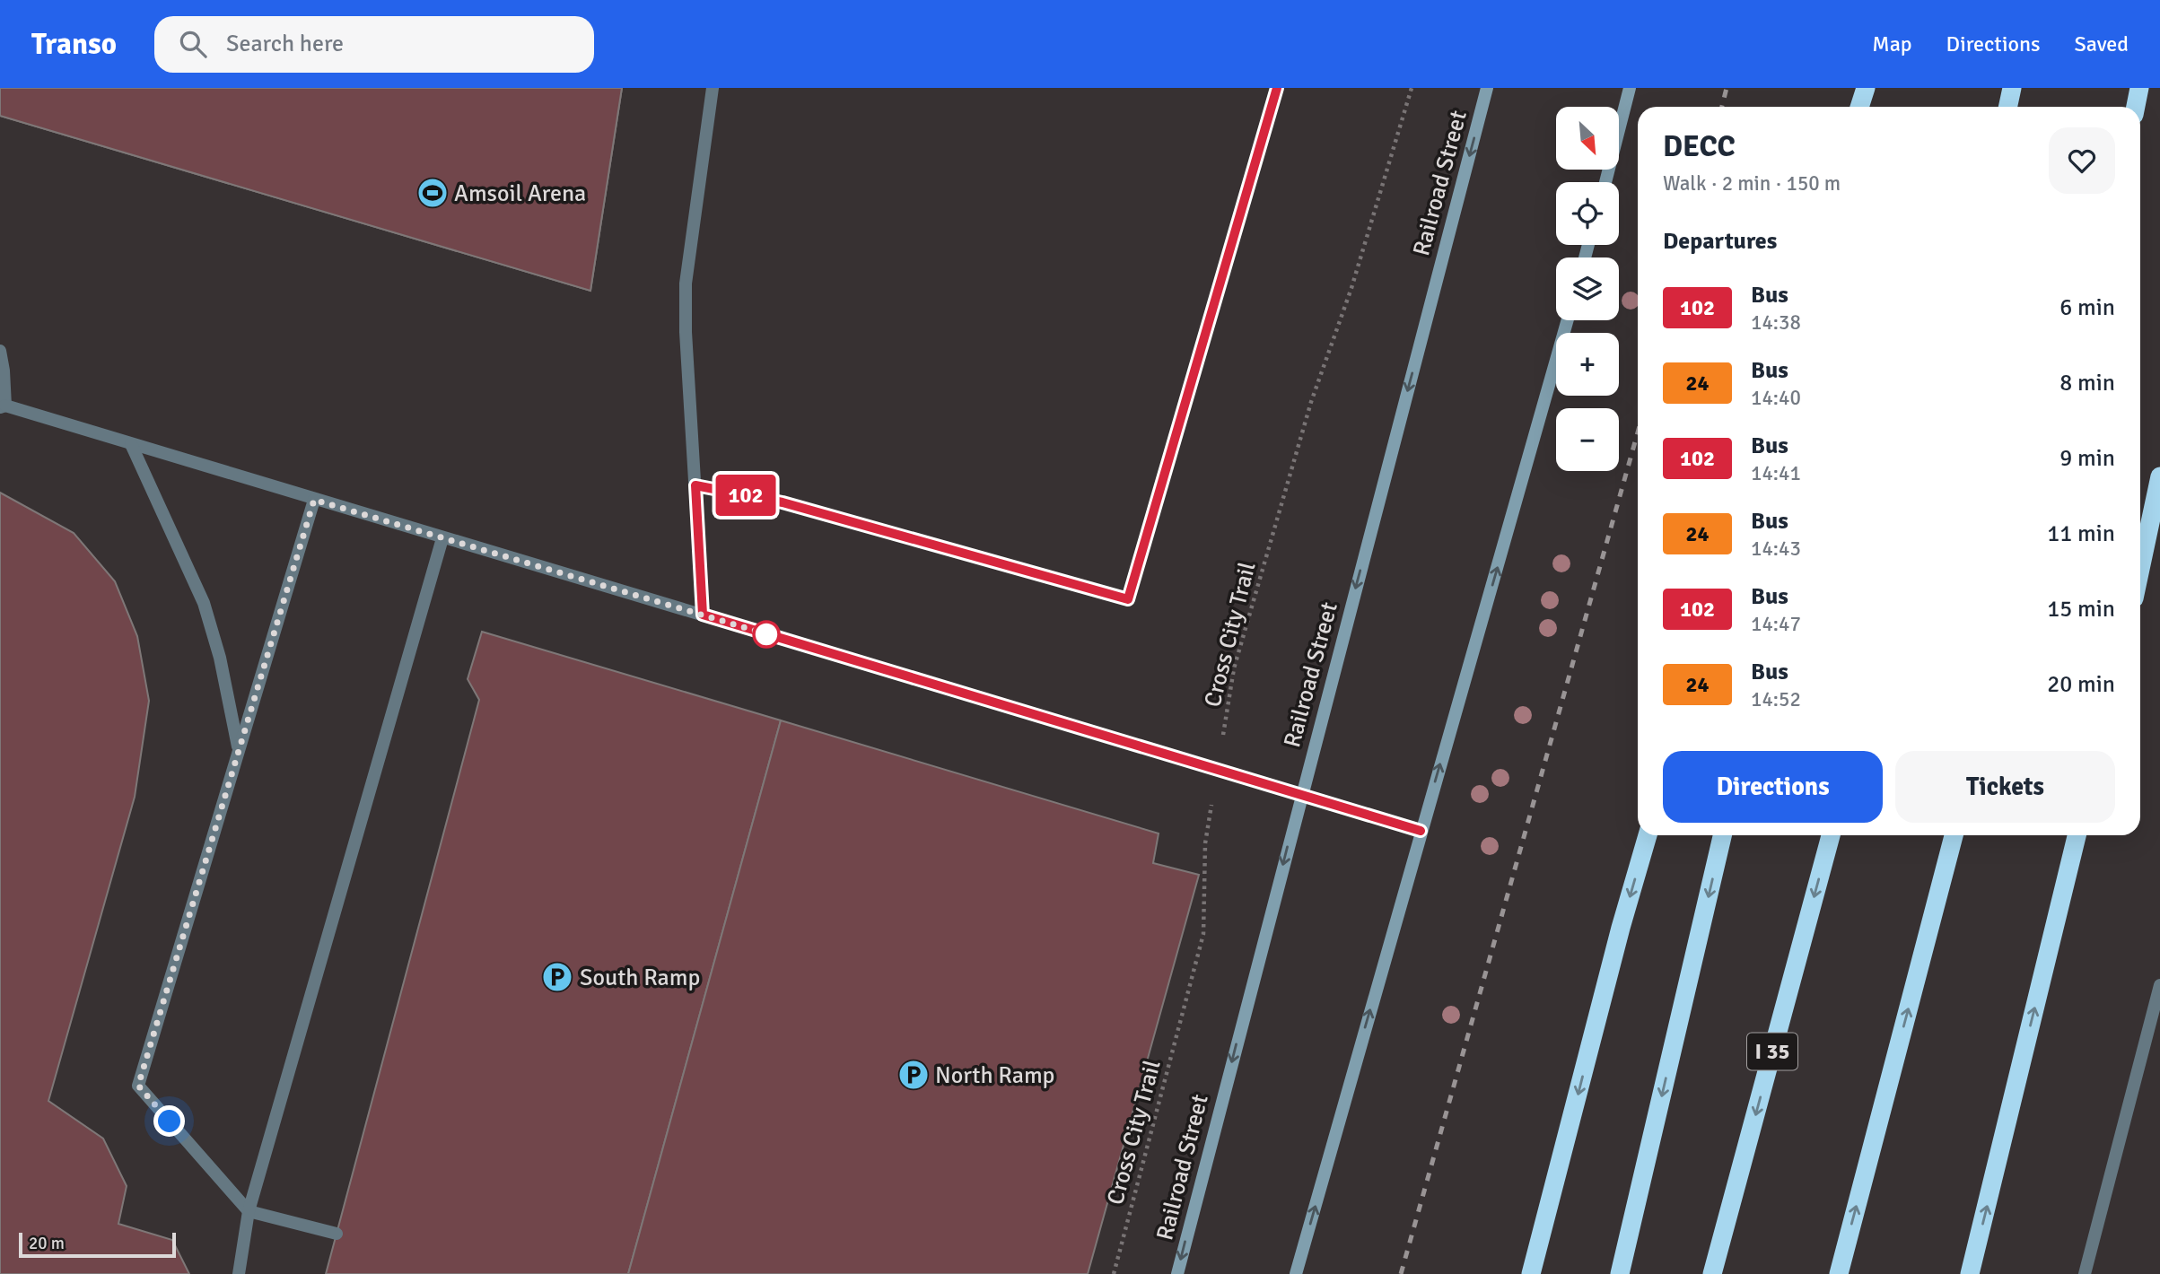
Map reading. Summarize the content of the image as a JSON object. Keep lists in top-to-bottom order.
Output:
{
  "streets": {
    "highway": ["I 35"],
    "street": ["Railroad Street"],
    "path": ["Cross City Trail"]
  },
  "one_way": ["Railroad Street"],
  "places": {
    "sports": ["Amsoil Arena"],
    "parking": ["South Ramp", "North Ramp"]
  },
  "lines": ["bus line 102"],
  "scale_bar": "20 m",
  "north": "bottom right",
  "page": {
    "header": "Transo",
    "search": "Search here",
    "nav": ["Map", "Directions", "Saved"],
    "on_map": "102",
    "map_buttons": ["+", "−"],
    "heading": [
      ["DECC", "Walk · 2 min · 150 m"],
      "Departures"
    ],
    "list": [
      {
        "mark": "102",
        "name": "Bus",
        "note": "14:38",
        "value": "6 min"
      },
      {
        "mark": "24",
        "name": "Bus",
        "note": "14:40",
        "value": "8 min"
      },
      {
        "mark": "102",
        "name": "Bus",
        "note": "14:41",
        "value": "9 min"
      },
      {
        "mark": "24",
        "name": "Bus",
        "note": "14:43",
        "value": "11 min"
      },
      {
        "mark": "102",
        "name": "Bus",
        "note": "14:47",
        "value": "15 min"
      },
      {
        "mark": "24",
        "name": "Bus",
        "note": "14:52",
        "value": "20 min"
      }
    ],
    "buttons": ["Directions", "Tickets"],
    "scale": "20 m"
  }
}
